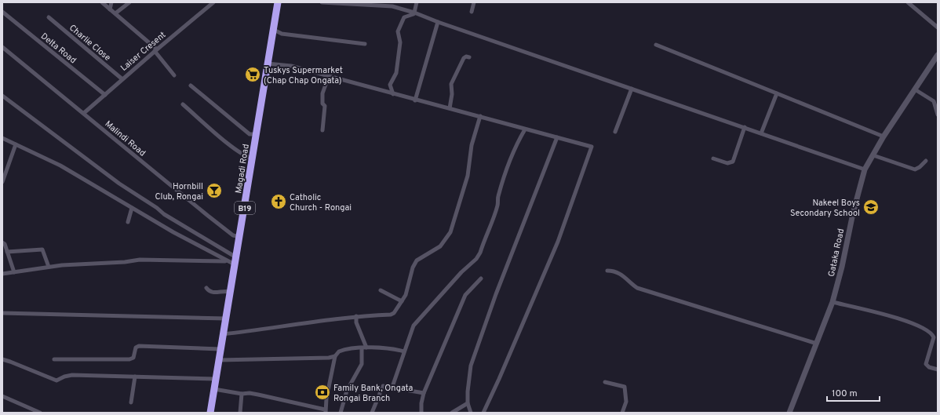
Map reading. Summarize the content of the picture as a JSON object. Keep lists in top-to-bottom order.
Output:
{
  "streets": {
    "highway": ["Magadi Road", "B19"],
    "street": [
      "Charlie Close",
      "Delta Road",
      "Laiser Cresent",
      "Malindi Road",
      "Gataka Road"
    ]
  },
  "crossings": [
    ["Charlie Close", "Laiser Cresent"],
    ["Delta Road", "Laiser Cresent"],
    ["Laiser Cresent", "Malindi Road"],
    ["Malindi Road", "Magadi Road"]
  ],
  "places": {
    "supermarket": ["Tuskys Supermarket (Chap Chap Ongata)"],
    "bar": ["Hornbill Club, Rongai"],
    "church": ["Catholic Church - Rongai"],
    "school or university": ["Nakeel Boys Secondary School"],
    "bank": ["Family Bank, Ongata Rongai Branch"]
  },
  "scale_bar": "100 m"
}
